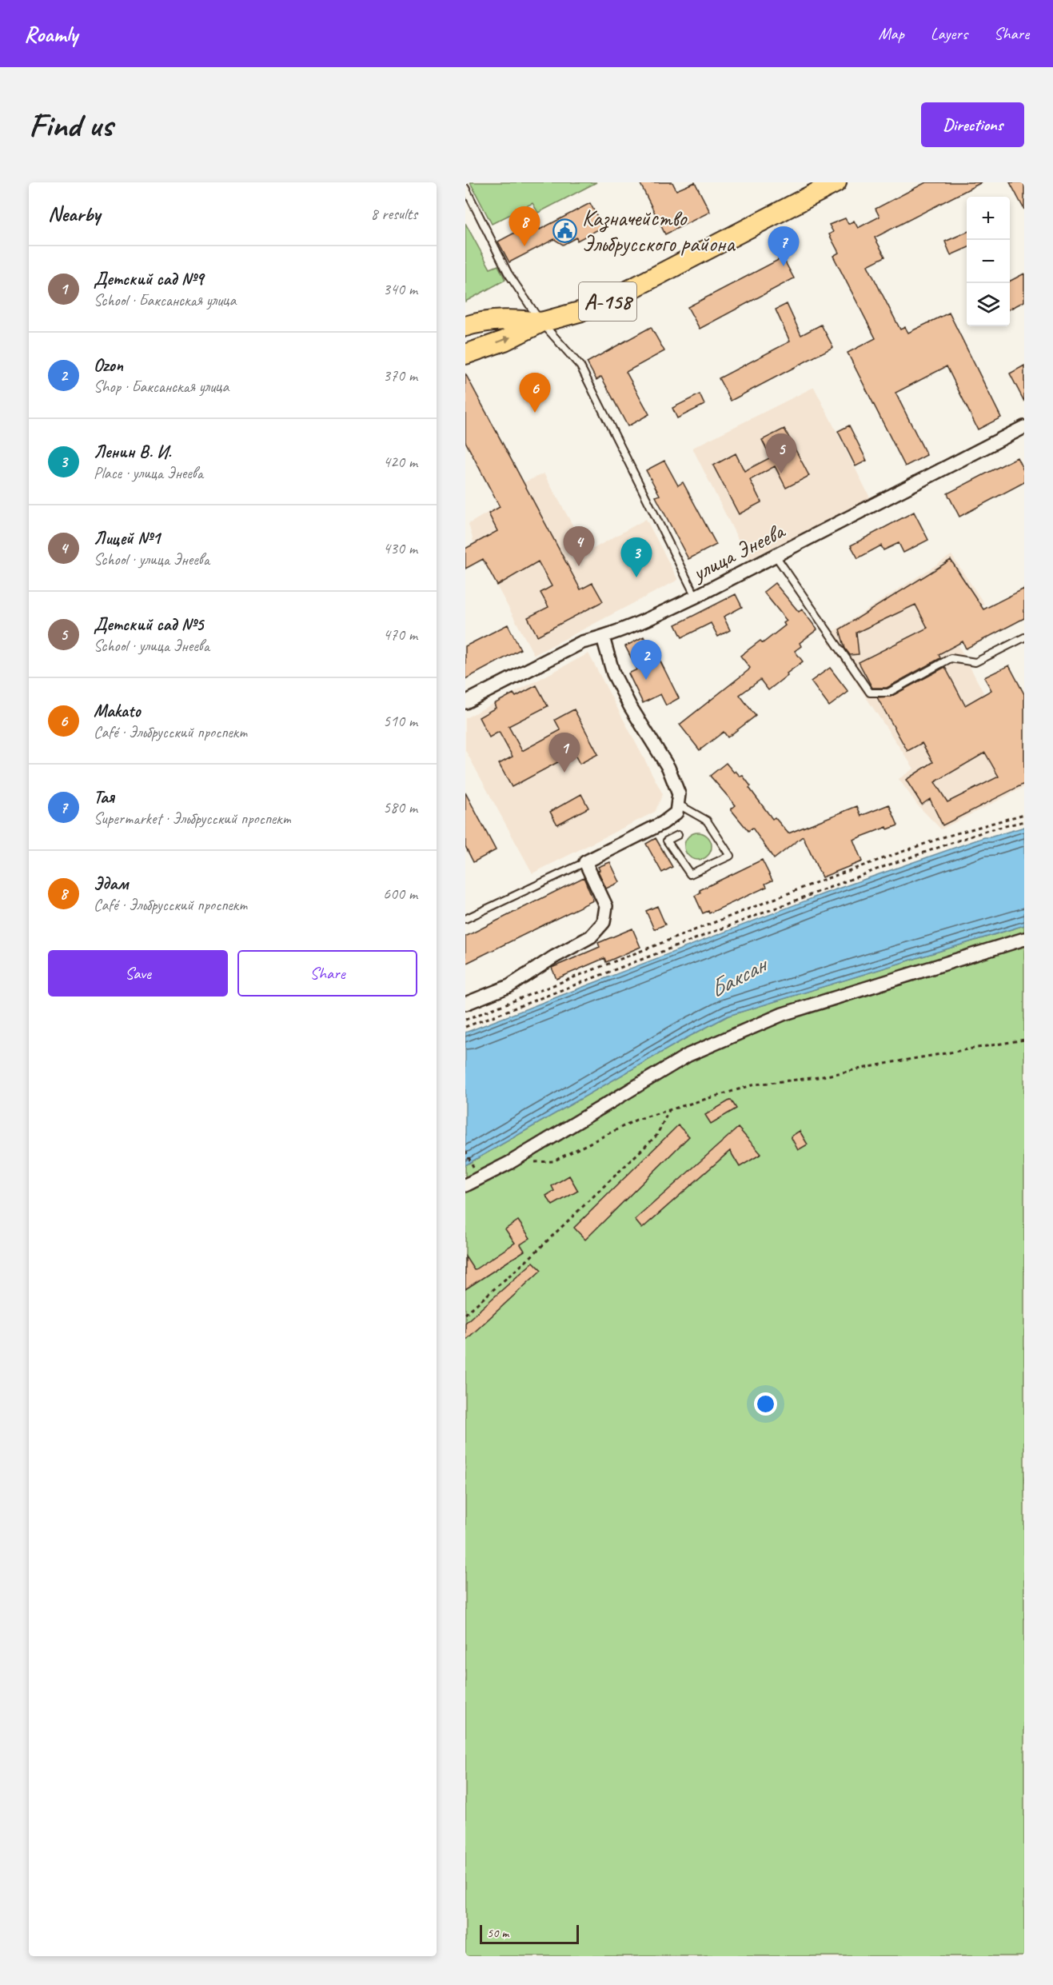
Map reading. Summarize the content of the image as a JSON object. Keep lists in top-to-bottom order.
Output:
{
  "streets": {
    "main road": ["А-158"],
    "street": ["улица Энеева"]
  },
  "water": ["Баксан"],
  "places": {
    "public building": ["Казначейство Эльбрусского района"]
  },
  "scale_bar": "50 m",
  "page": {
    "header": "Roamly",
    "nav": ["Map", "Layers", "Share"],
    "buttons": [
      "Directions",
      ["Save", "Share"]
    ],
    "title": "Find us",
    "heading": ["Nearby", "8 results"],
    "map_buttons": ["+", "−"],
    "pins": [
      "8",
      "7",
      "6",
      "5",
      "4",
      "3",
      "2",
      "1"
    ],
    "list": [
      {
        "mark": "1",
        "name": "Детский сад №9",
        "note": "School · Баксанская улица",
        "value": "340 m"
      },
      {
        "mark": "2",
        "name": "Ozon",
        "note": "Shop · Баксанская улица",
        "value": "370 m"
      },
      {
        "mark": "3",
        "name": "Ленин В. И.",
        "note": "Place · улица Энеева",
        "value": "420 m"
      },
      {
        "mark": "4",
        "name": "Лицей №1",
        "note": "School · улица Энеева",
        "value": "430 m"
      },
      {
        "mark": "5",
        "name": "Детский сад №5",
        "note": "School · улица Энеева",
        "value": "470 m"
      },
      {
        "mark": "6",
        "name": "Мakato",
        "note": "Café · Эльбрусский проспект",
        "value": "510 m"
      },
      {
        "mark": "7",
        "name": "Тая",
        "note": "Supermarket · Эльбрусский проспект",
        "value": "580 m"
      },
      {
        "mark": "8",
        "name": "Эдам",
        "note": "Café · Эльбрусский проспект",
        "value": "600 m"
      }
    ],
    "scale": "50 m"
  }
}
